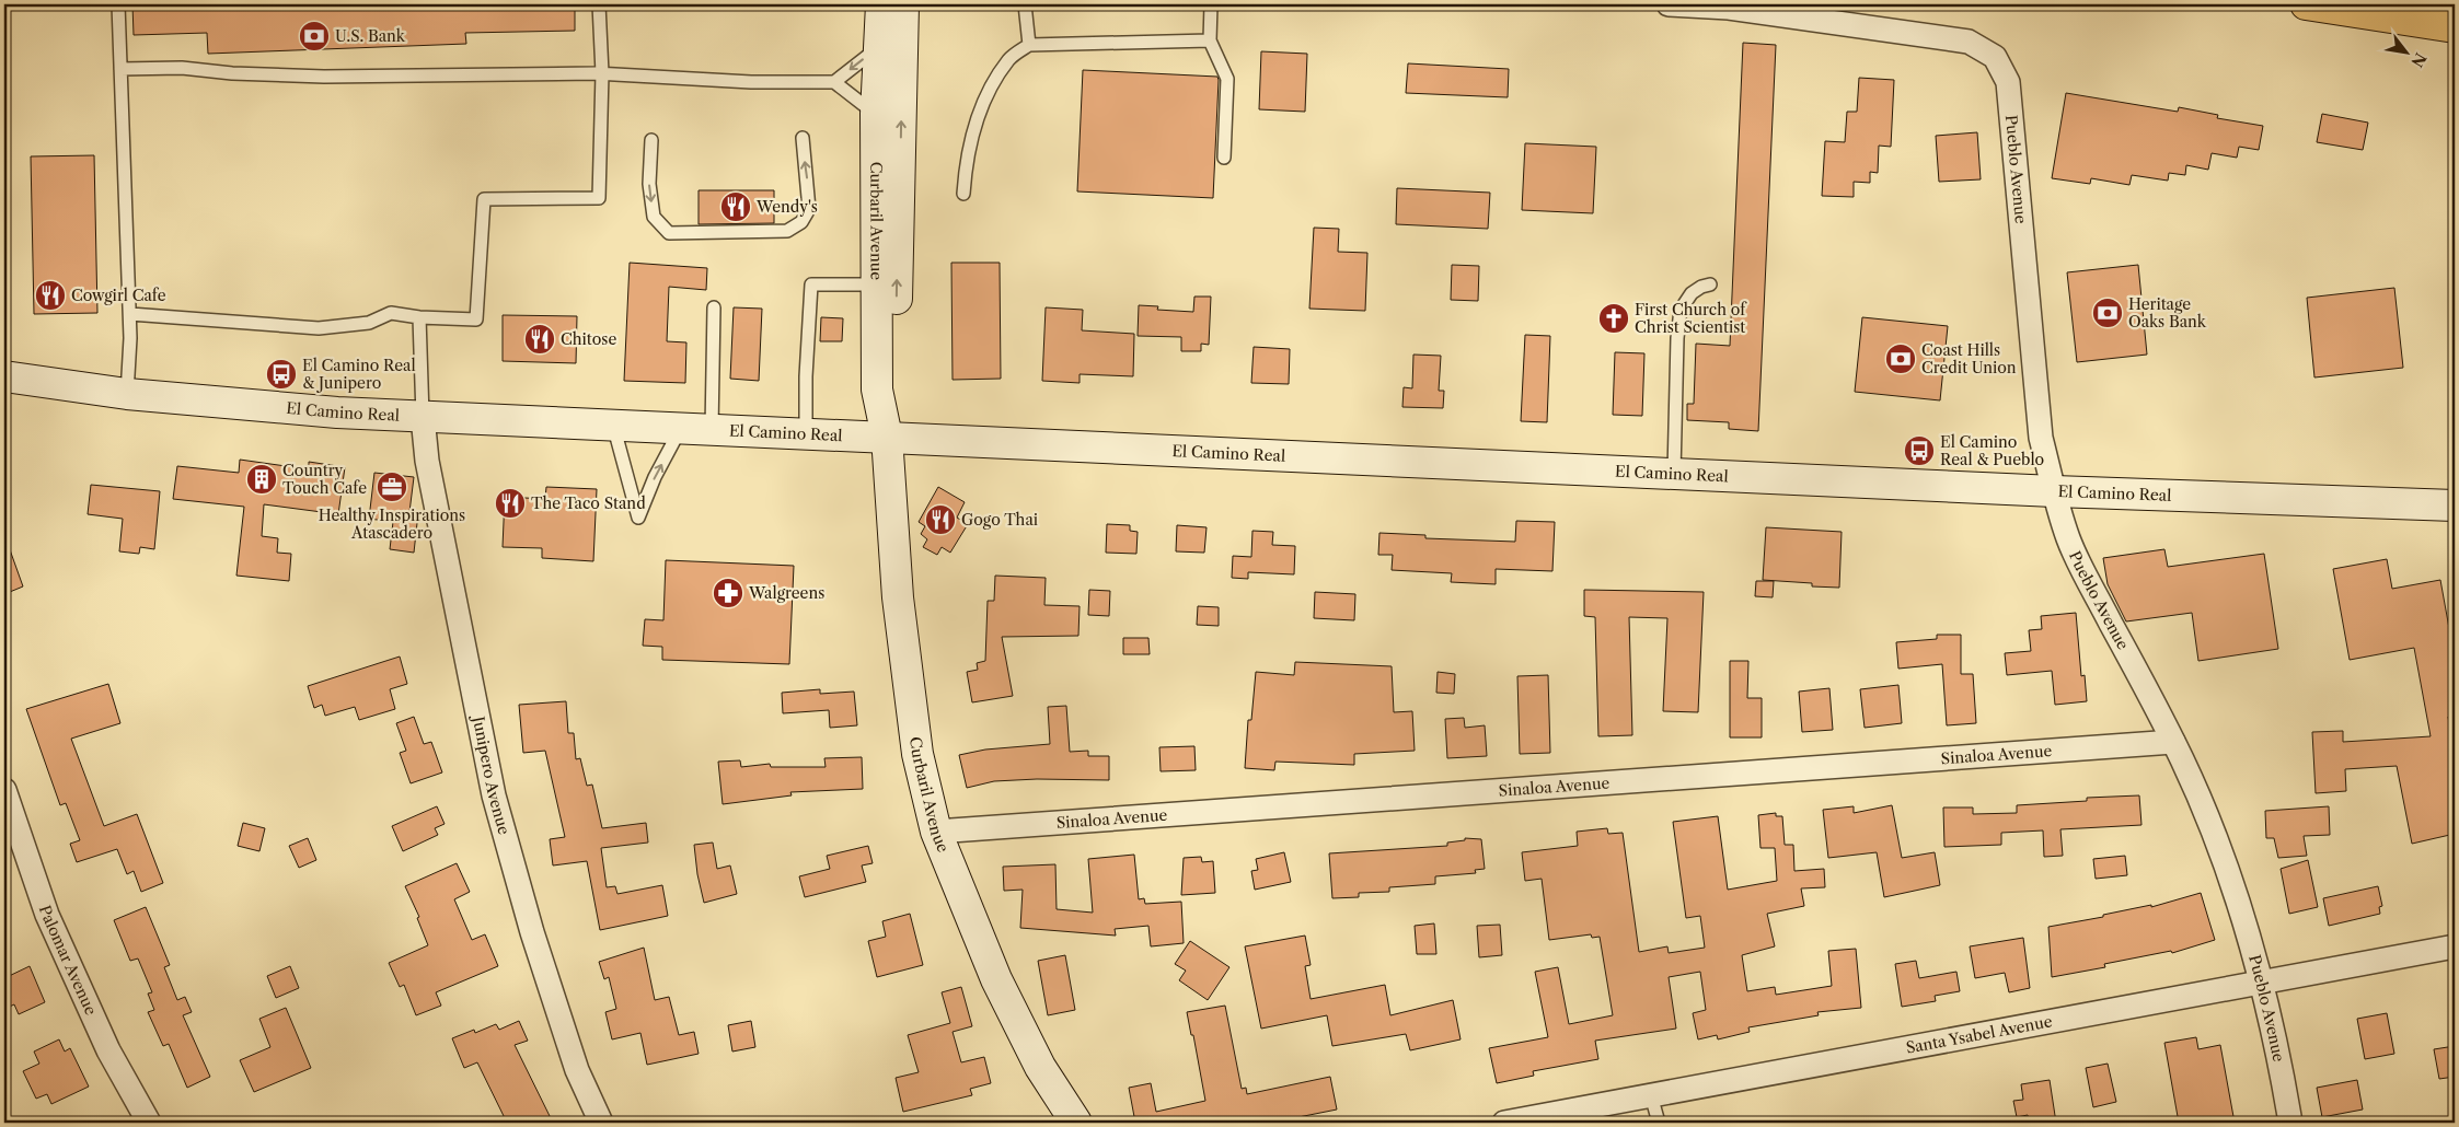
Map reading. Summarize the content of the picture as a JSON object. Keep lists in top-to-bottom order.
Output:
{
  "streets": {
    "main road": ["Curbaril Avenue", "El Camino Real"],
    "street": [
      "Pueblo Avenue",
      "Sinaloa Avenue",
      "Junipero Avenue",
      "Palomar Avenue",
      "Santa Ysabel Avenue"
    ]
  },
  "crossings": [
    ["Pueblo Avenue", "El Camino Real"],
    ["Pueblo Avenue", "Sinaloa Avenue"],
    ["Pueblo Avenue", "Santa Ysabel Avenue"],
    ["Curbaril Avenue", "El Camino Real"],
    ["Curbaril Avenue", "Sinaloa Avenue"],
    ["El Camino Real", "Junipero Avenue"]
  ],
  "places": {
    "bank": ["U.S. Bank", "Heritage Oaks Bank", "Coast Hills Credit Union"],
    "restaurant": [
      "Wendy's",
      "Cowgirl Cafe",
      "Chitose",
      "The Taco Stand",
      "Gogo Thai"
    ],
    "church": ["First Church of Christ Scientist"],
    "bus stop": ["El Camino Real & Junipero", "El Camino Real & Pueblo"],
    "building": ["Country Touch Cafe"],
    "office": ["Healthy Inspirations Atascadero"],
    "pharmacy": ["Walgreens"]
  },
  "north": "bottom right"
}
